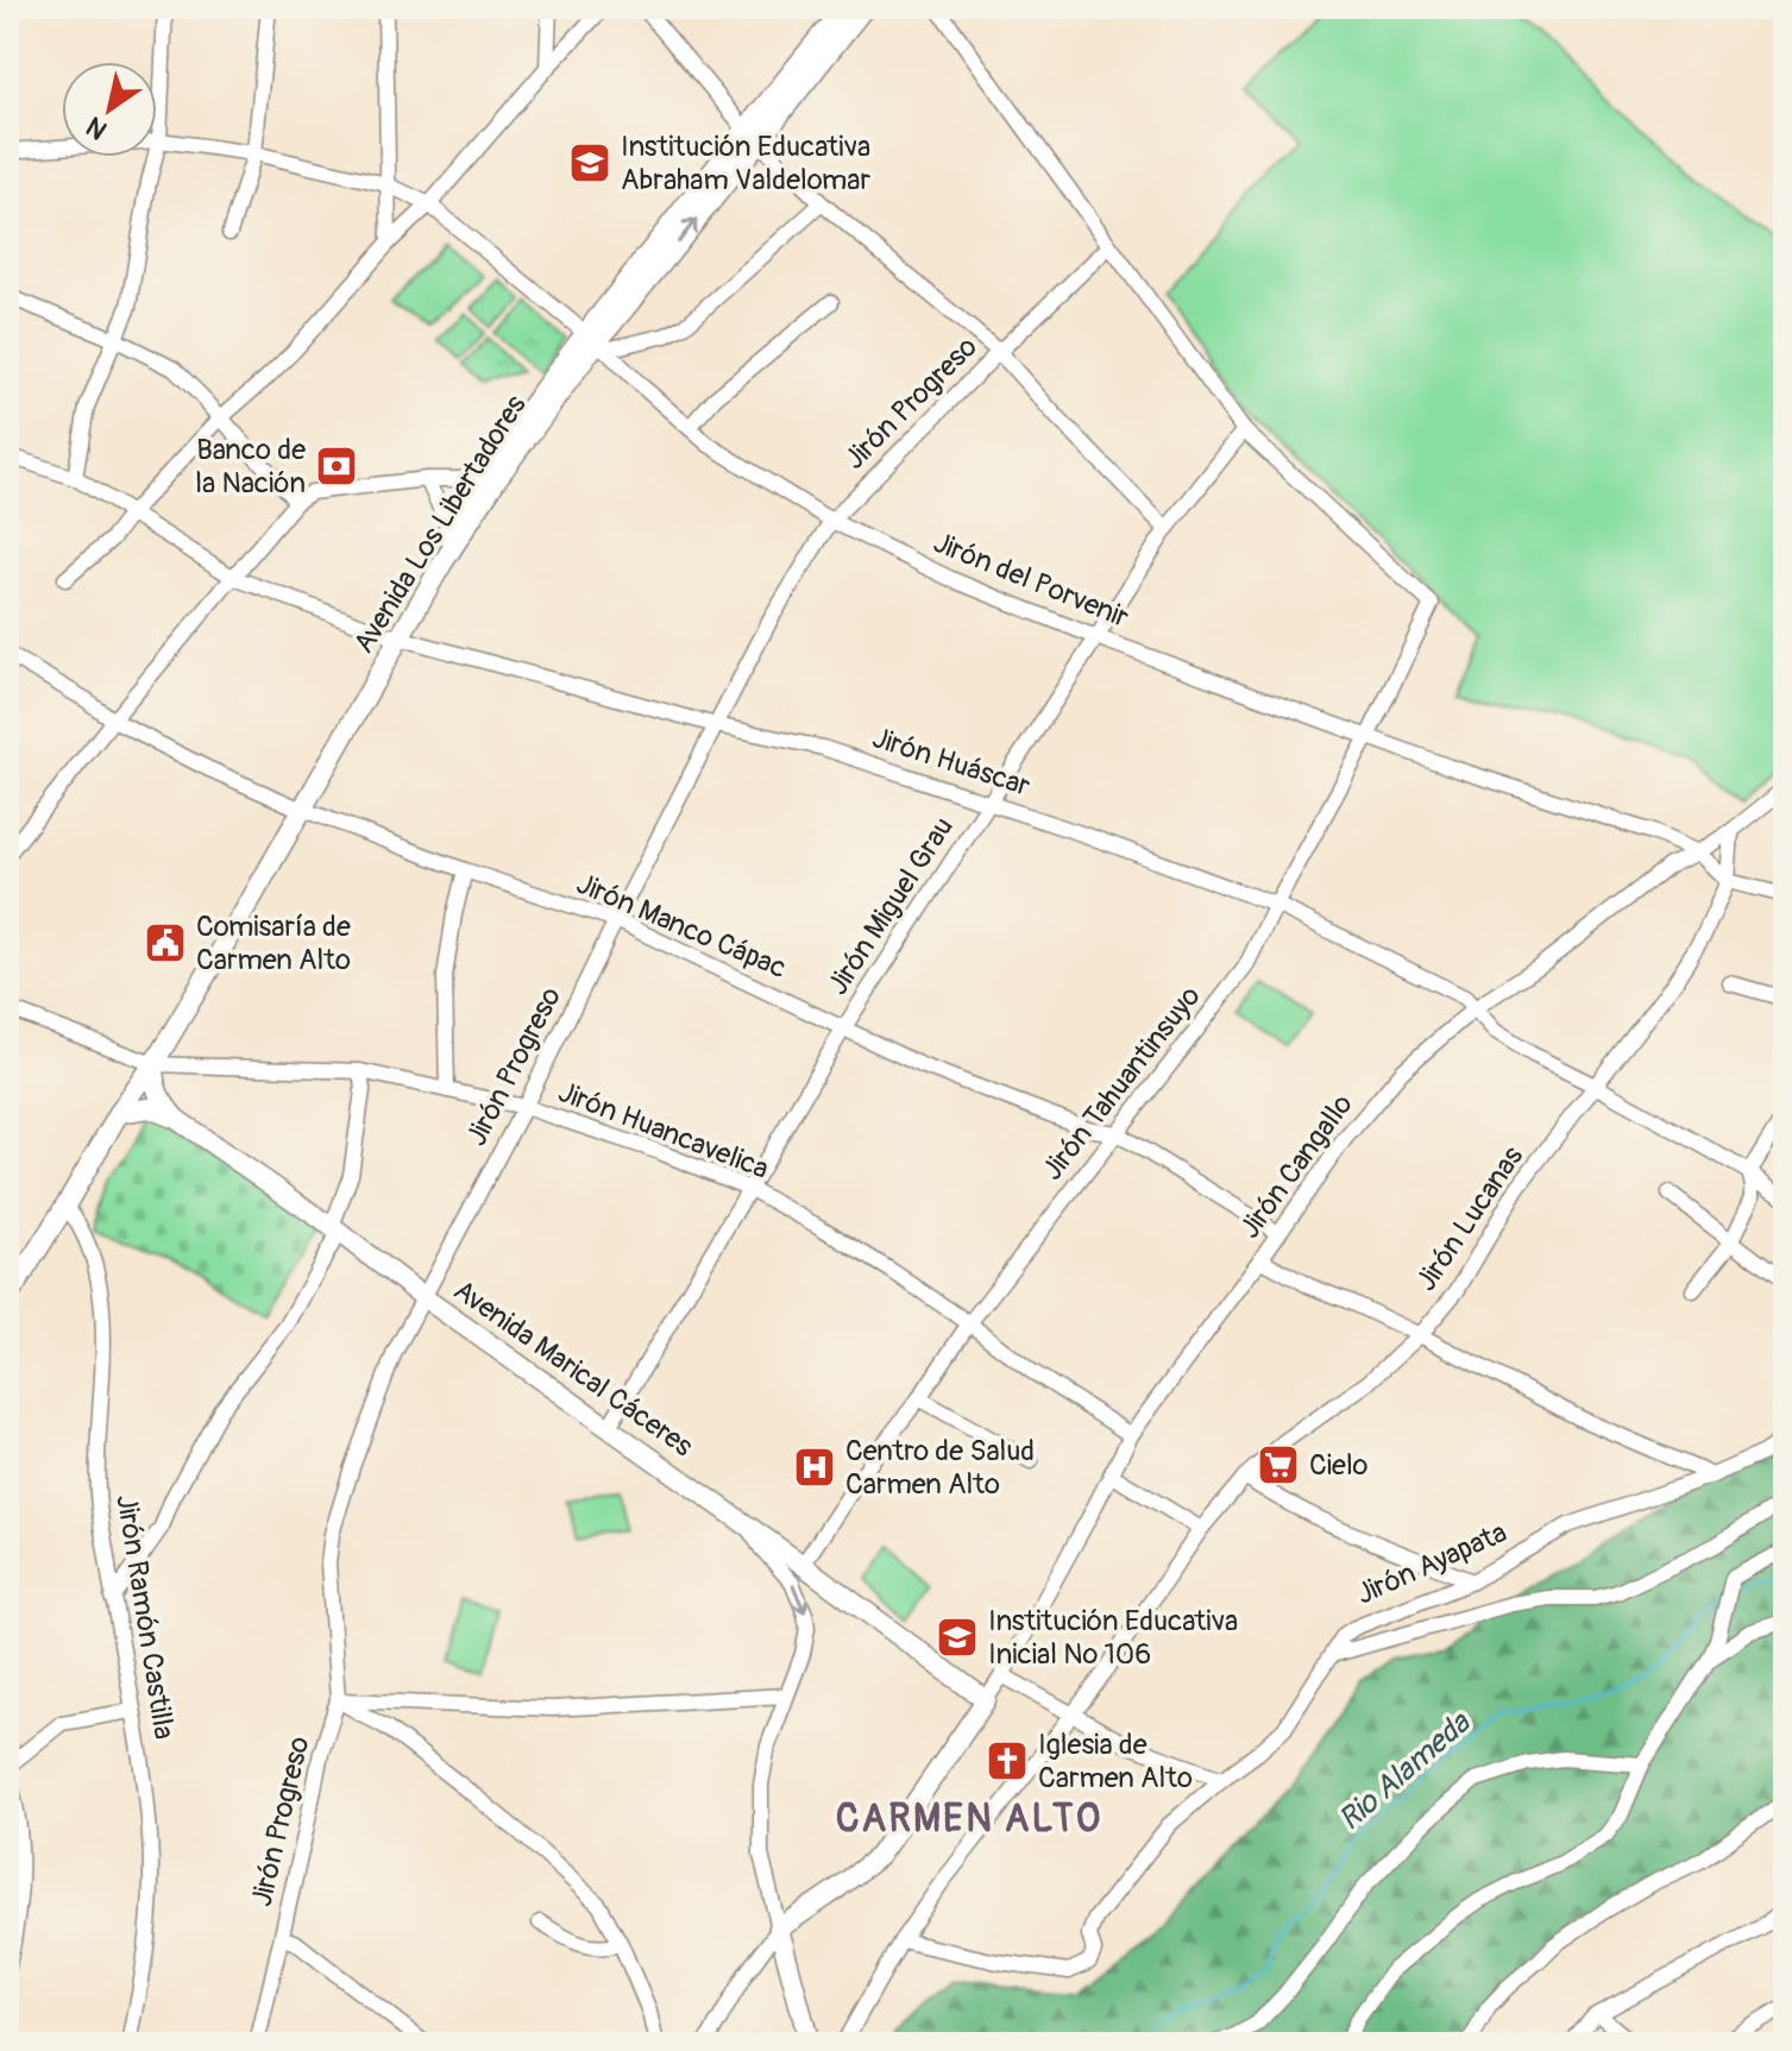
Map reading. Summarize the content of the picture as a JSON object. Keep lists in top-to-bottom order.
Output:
{
  "streets": {
    "street": [
      "Jirón Progreso",
      "Avenida Los Libertadores",
      "Jirón del Porvenir",
      "Jirón Huáscar",
      "Jirón Miguel Grau",
      "Jirón Manco Cápac",
      "Jirón Tahuantinsuyo",
      "Jirón Huancavelica",
      "Jirón Cangallo",
      "Jirón Lucanas",
      "Avenida Marical Cáceres",
      "Jirón Ayapata",
      "Jirón Ramón Castilla"
    ]
  },
  "crossings": [
    ["Jirón Progreso", "Jirón del Porvenir"],
    ["Jirón Progreso", "Jirón Huáscar"],
    ["Jirón Progreso", "Jirón Manco Cápac"],
    ["Jirón Progreso", "Jirón Huancavelica"],
    ["Jirón Progreso", "Avenida Marical Cáceres"],
    ["Avenida Los Libertadores", "Jirón del Porvenir"],
    ["Avenida Los Libertadores", "Jirón Huáscar"],
    ["Avenida Los Libertadores", "Jirón Manco Cápac"],
    ["Avenida Los Libertadores", "Jirón Huancavelica"],
    ["Avenida Los Libertadores", "Avenida Marical Cáceres"],
    ["Avenida Los Libertadores", "Jirón Ramón Castilla"],
    ["Jirón del Porvenir", "Jirón Miguel Grau"],
    ["Jirón del Porvenir", "Jirón Tahuantinsuyo"],
    ["Jirón del Porvenir", "Jirón Cangallo"],
    ["Jirón del Porvenir", "Jirón Lucanas"],
    ["Jirón Huáscar", "Jirón Miguel Grau"],
    ["Jirón Huáscar", "Jirón Tahuantinsuyo"],
    ["Jirón Huáscar", "Jirón Cangallo"],
    ["Jirón Huáscar", "Jirón Lucanas"],
    ["Jirón Miguel Grau", "Jirón Manco Cápac"],
    ["Jirón Miguel Grau", "Jirón Tahuantinsuyo"],
    ["Jirón Miguel Grau", "Jirón Huancavelica"],
    ["Jirón Miguel Grau", "Avenida Marical Cáceres"],
    ["Jirón Manco Cápac", "Jirón Tahuantinsuyo"],
    ["Jirón Manco Cápac", "Jirón Cangallo"],
    ["Jirón Tahuantinsuyo", "Jirón Huancavelica"],
    ["Jirón Tahuantinsuyo", "Avenida Marical Cáceres"],
    ["Jirón Huancavelica", "Jirón Cangallo"],
    ["Jirón Cangallo", "Jirón Lucanas"],
    ["Jirón Cangallo", "Avenida Marical Cáceres"],
    ["Jirón Lucanas", "Jirón Ayapata"]
  ],
  "districts": ["CARMEN ALTO"],
  "water": ["Rio Alameda"],
  "places": {
    "school or university": ["Institución Educativa Abraham Valdelomar", "Institución Educativa Inicial Nº 106"],
    "bank": ["Banco de la Nación"],
    "public building": ["Comisaría de Carmen Alto"],
    "supermarket": ["Cielo"],
    "hospital": ["Centro de Salud Carmen Alto"],
    "church": ["Iglesia de Carmen Alto"]
  },
  "north": "bottom left"
}
